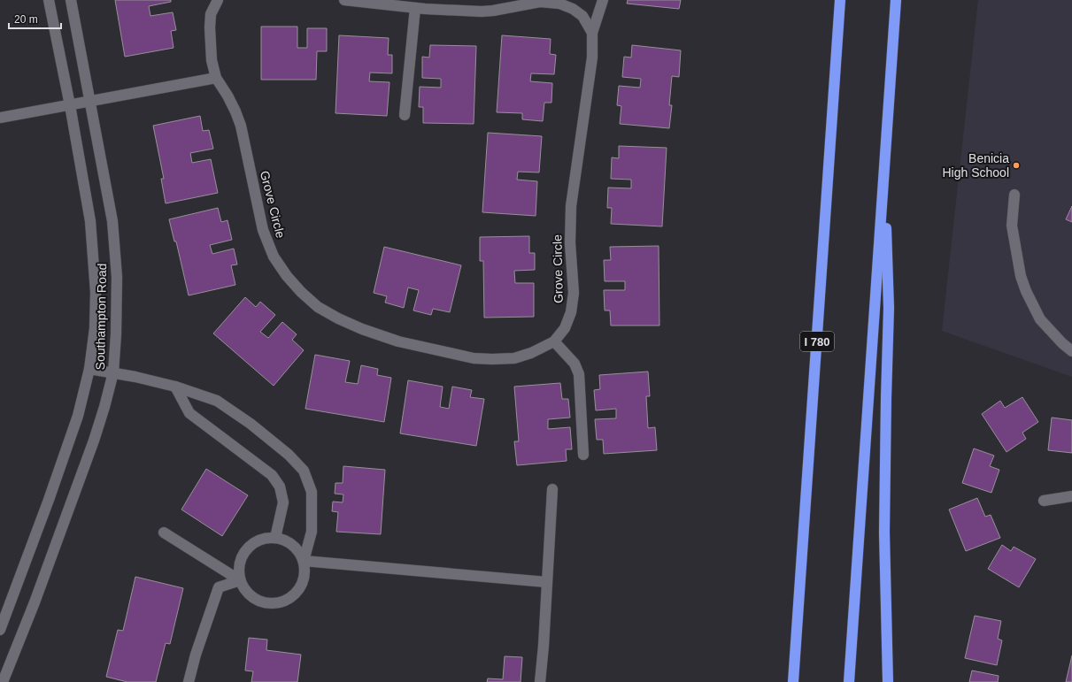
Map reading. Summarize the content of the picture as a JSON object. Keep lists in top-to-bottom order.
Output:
{
  "streets": {
    "highway": ["I 780"],
    "street": ["Grove Circle", "Southampton Road"]
  },
  "places": ["Benicia High School"],
  "scale_bar": "20 m"
}
